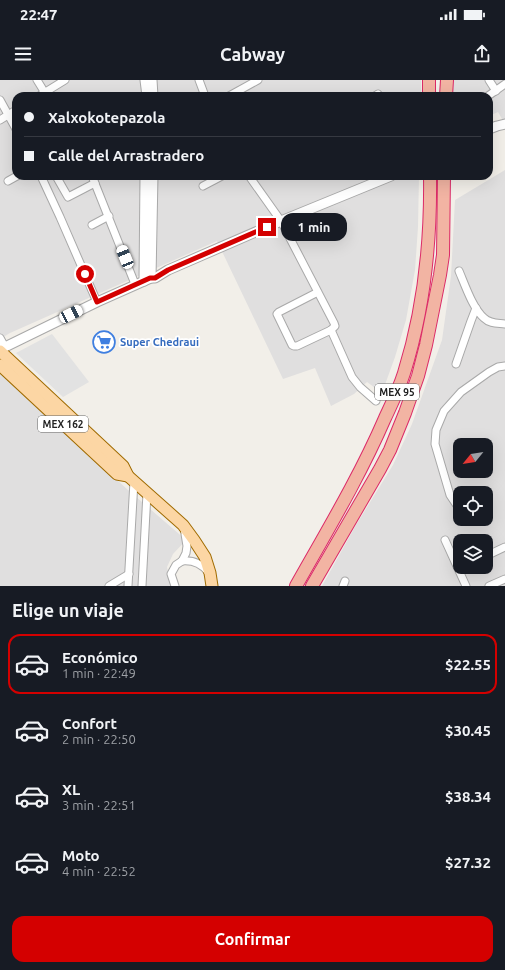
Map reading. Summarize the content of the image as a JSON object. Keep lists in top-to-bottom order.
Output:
{
  "streets": {
    "highway": ["MEX 95"],
    "main road": ["MEX 162"]
  },
  "places": {
    "supermarket": ["Super Chedraui"]
  },
  "north": "bottom left",
  "page": {
    "status": "22:47",
    "header": "Cabway",
    "banner": ["Xalxokotepazola", "Calle del Arrastradero"],
    "bubble": "1 min",
    "heading": "Elige un viaje",
    "list": [
      {
        "name": "Económico",
        "note": "1 min · 22:49",
        "value": "$22.55"
      },
      {
        "name": "Confort",
        "note": "2 min · 22:50",
        "value": "$30.45"
      },
      {
        "name": "XL",
        "note": "3 min · 22:51",
        "value": "$38.34"
      },
      {
        "name": "Moto",
        "note": "4 min · 22:52",
        "value": "$27.32"
      }
    ],
    "buttons": "Confirmar"
  }
}
